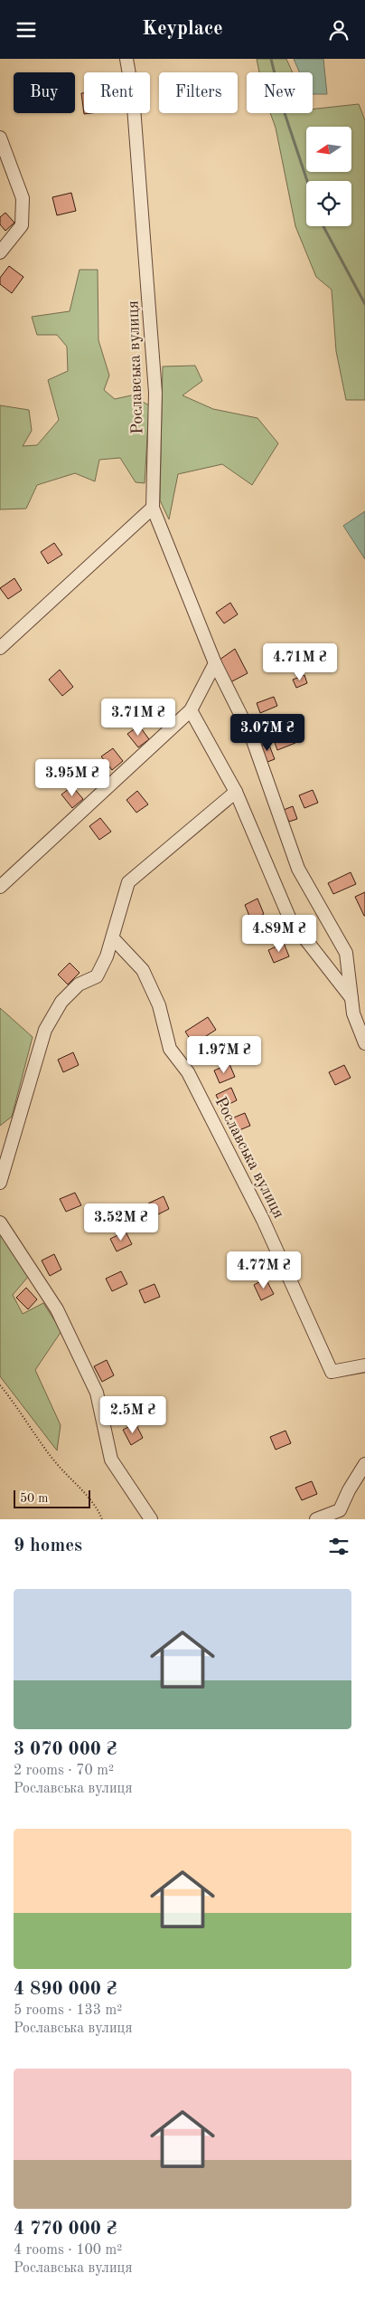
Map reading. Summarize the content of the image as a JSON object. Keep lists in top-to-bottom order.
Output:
{
  "streets": {
    "street": ["Рославська вулиця"]
  },
  "scale_bar": "50 m",
  "north": "left",
  "page": {
    "header": "Keyplace",
    "chip": [
      "Buy",
      "Rent",
      "Filters",
      "New"
    ],
    "price": [
      "4.71M ₴",
      "3.71M ₴",
      "3.07M ₴",
      "3.95M ₴",
      "4.89M ₴",
      "1.97M ₴",
      "3.52M ₴",
      "4.77M ₴",
      "2.5M ₴"
    ],
    "scale": "50 m",
    "heading": "9 homes",
    "list": [
      {
        "name": "3 070 000 ₴",
        "note": "2 rooms · 70 m² · Рославська вулиця"
      },
      {
        "name": "4 890 000 ₴",
        "note": "5 rooms · 133 m² · Рославська вулиця"
      },
      {
        "name": "4 770 000 ₴",
        "note": "4 rooms · 100 m² · Рославська вулиця"
      }
    ]
  }
}
